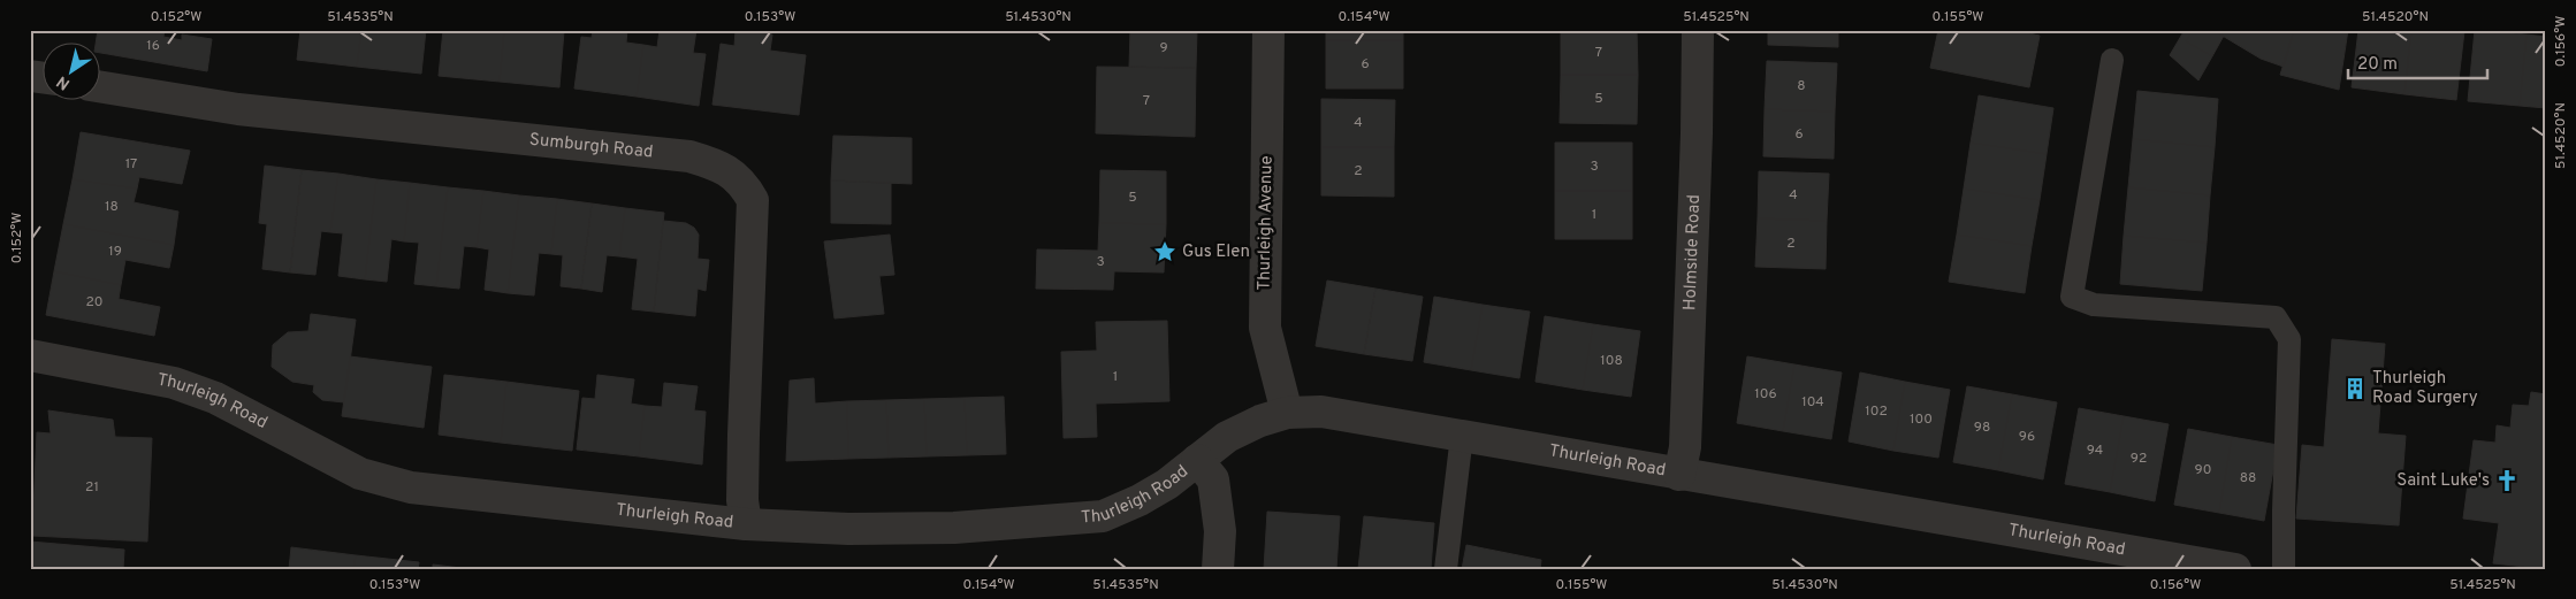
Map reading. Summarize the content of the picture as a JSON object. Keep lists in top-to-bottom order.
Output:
{
  "streets": {
    "street": [
      "Sumburgh Road",
      "Thurleigh Avenue",
      "Holmside Road",
      "Thurleigh Road"
    ]
  },
  "crossings": [
    ["Sumburgh Road", "Thurleigh Road"],
    ["Thurleigh Avenue", "Thurleigh Road"],
    ["Holmside Road", "Thurleigh Road"]
  ],
  "places": {
    "place": ["Gus Elen"],
    "building": ["Thurleigh Road Surgery"],
    "church": ["Saint Luke's"]
  },
  "house_numbers": [
    "16",
    "9",
    "7",
    "6",
    "8",
    "5",
    "7",
    "4",
    "6",
    "17",
    "3",
    "2",
    "4",
    "5",
    "18",
    "1",
    "2",
    "19",
    "3",
    "20",
    "108",
    "1",
    "106",
    "104",
    "102",
    "100",
    "98",
    "96",
    "94",
    "92",
    "90",
    "88",
    "21"
  ],
  "scale_bar": "20 m",
  "north": "bottom left",
  "coordinates": [
    "0.152°W",
    "51.4535°N",
    "0.153°W",
    "51.4530°N",
    "0.154°W",
    "51.4525°N",
    "0.155°W",
    "51.4520°N",
    "0.156°W"
  ]
}
